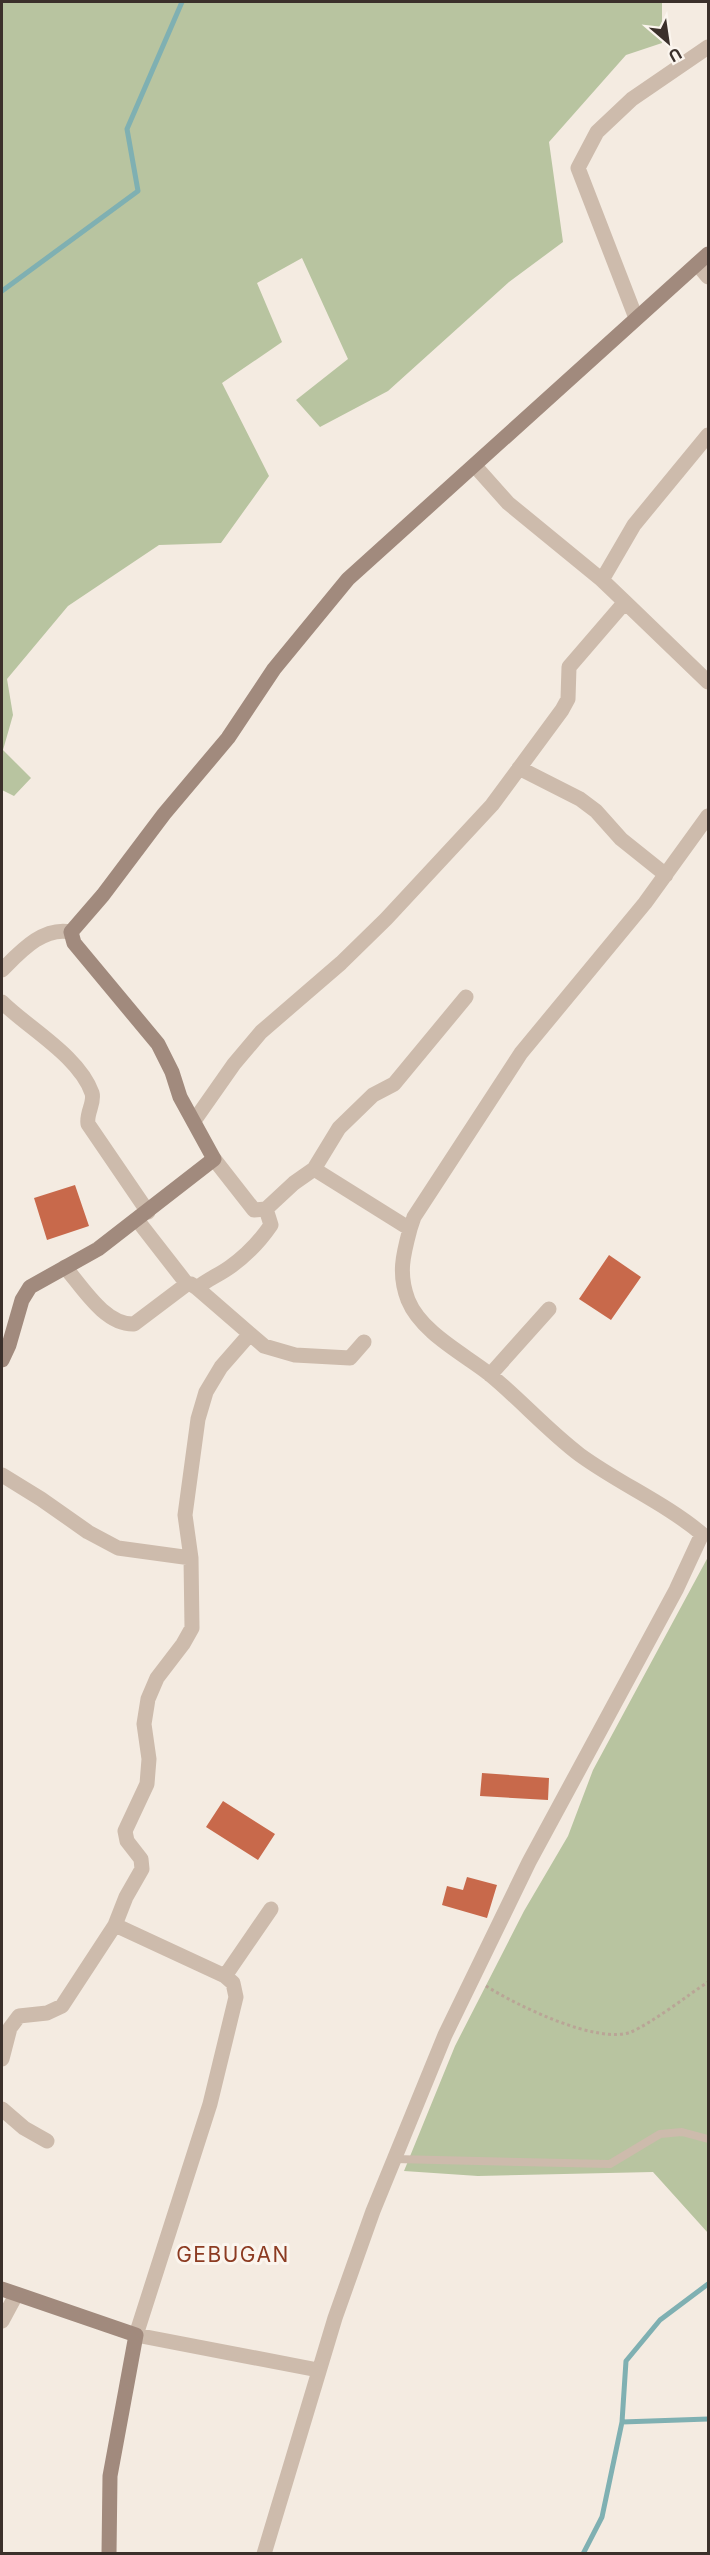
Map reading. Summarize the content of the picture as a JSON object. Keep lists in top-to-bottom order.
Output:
{
  "districts": ["GEBUGAN"],
  "north": "bottom right"
}
